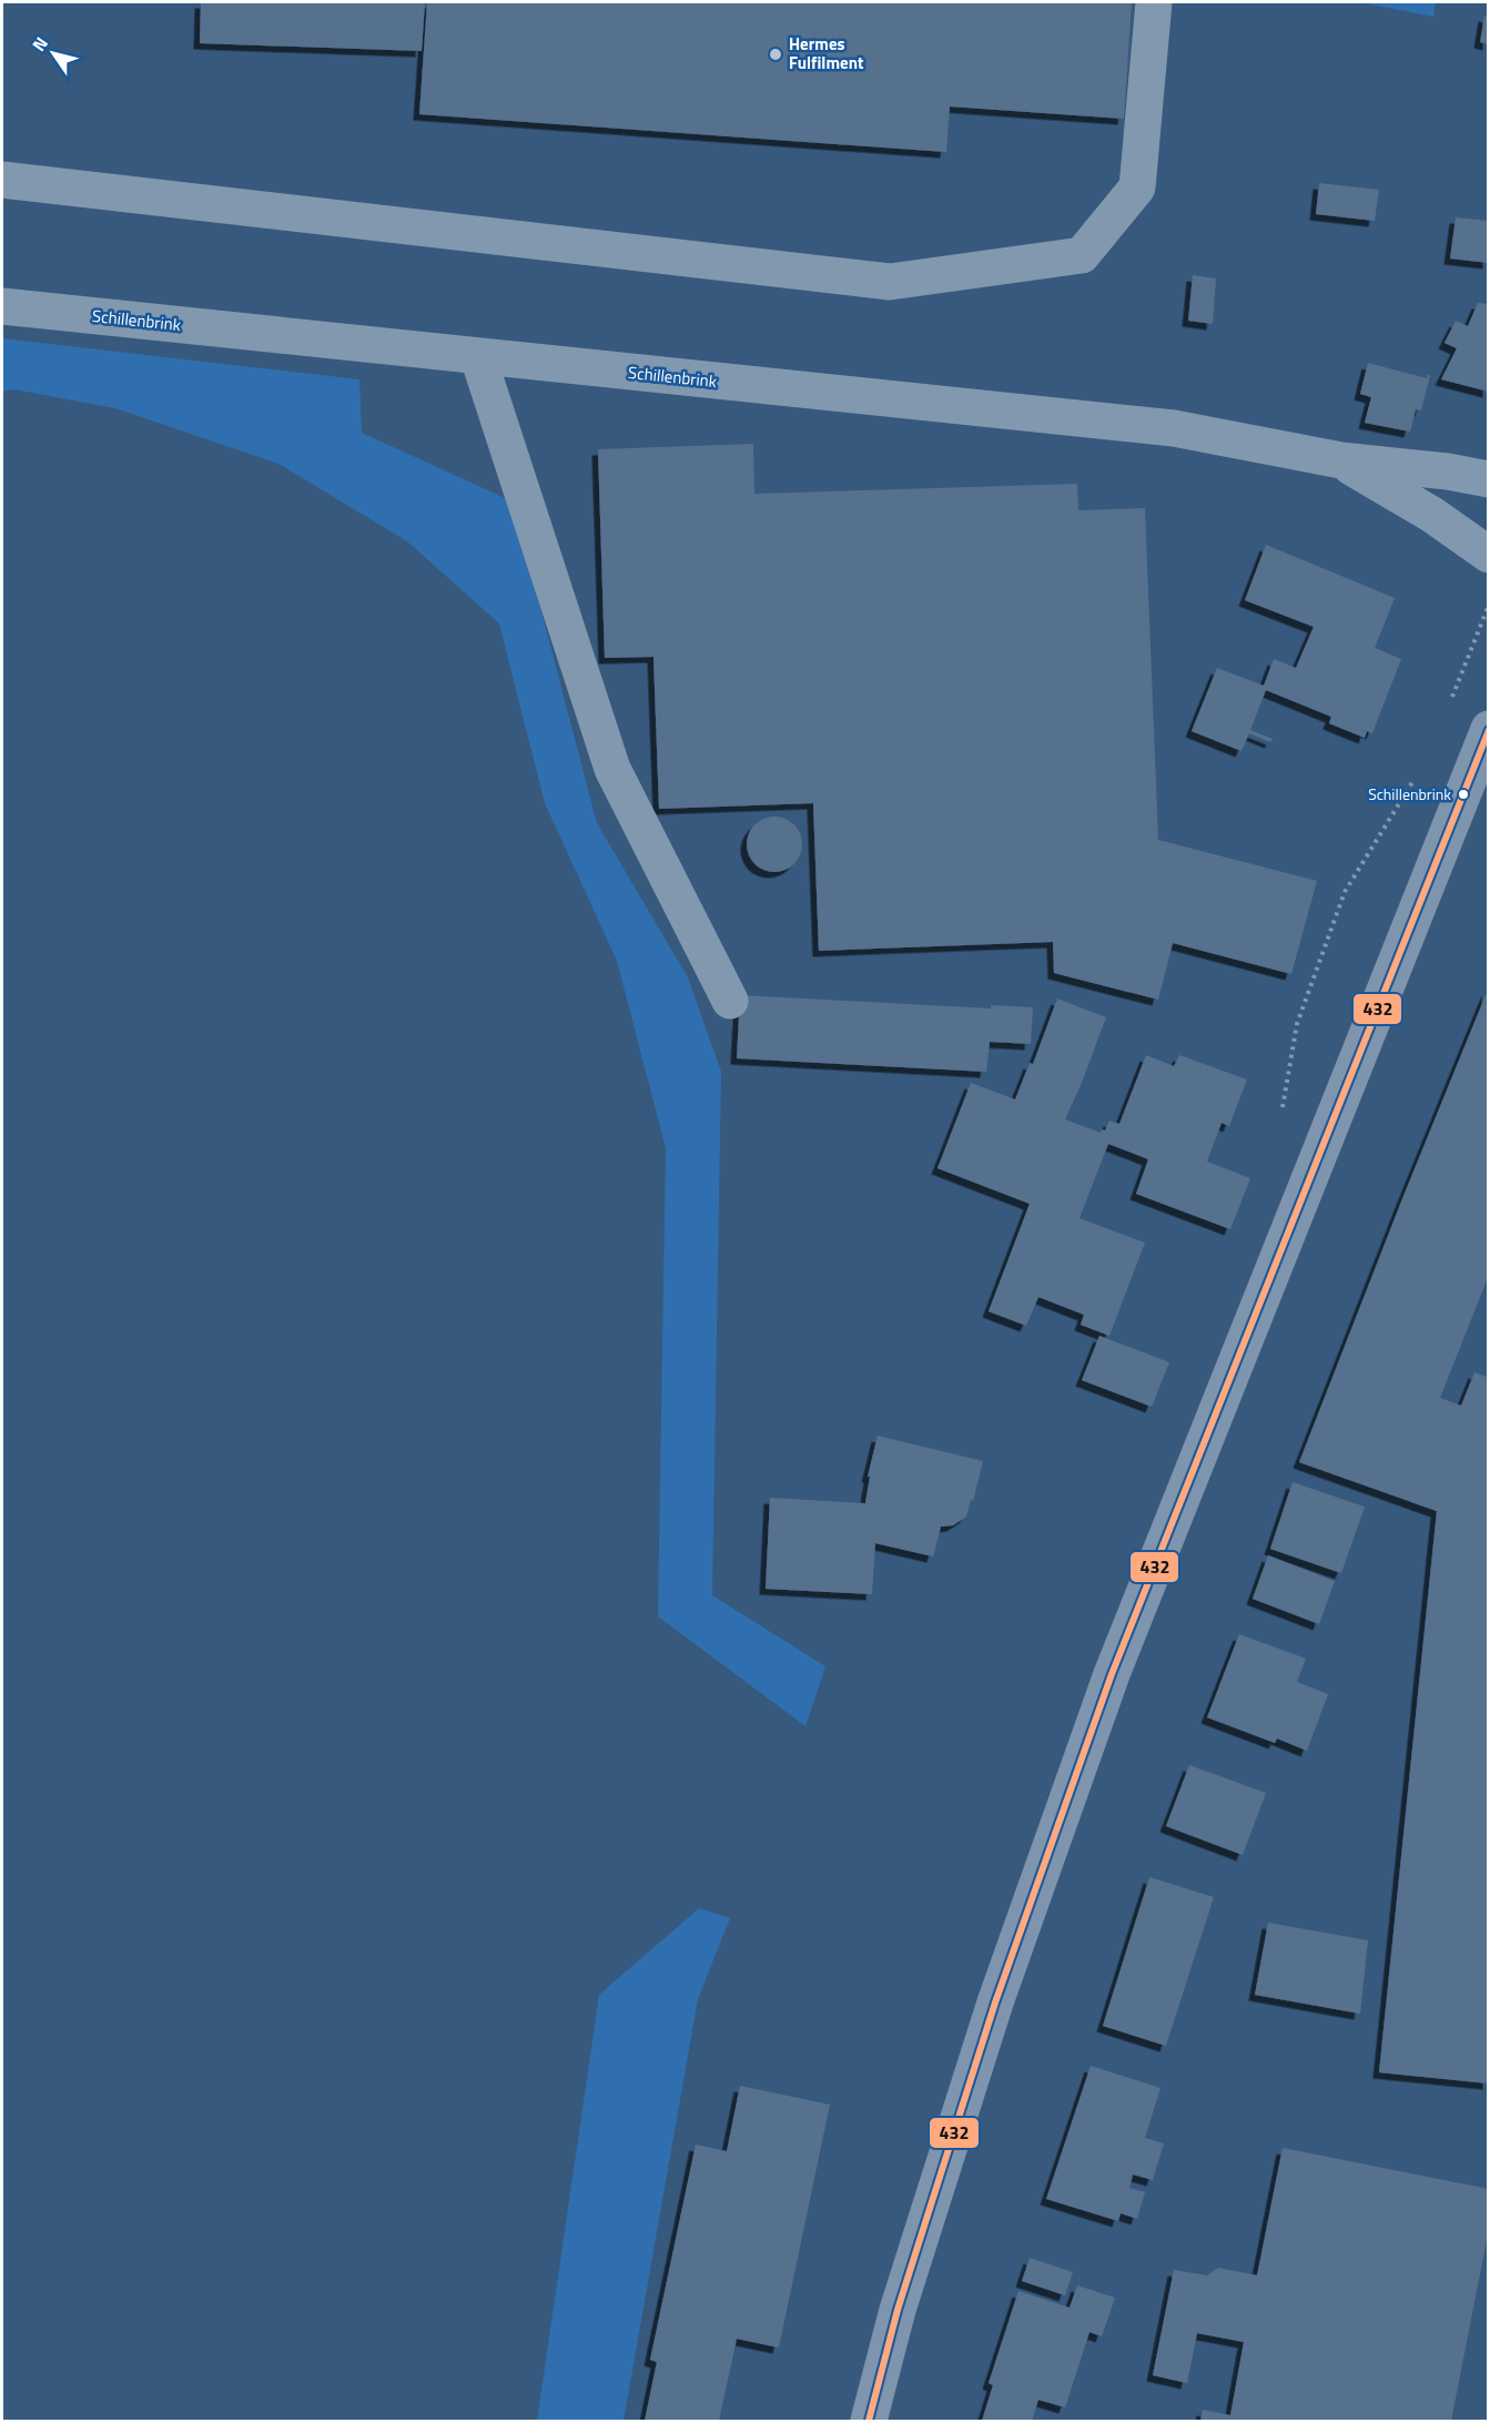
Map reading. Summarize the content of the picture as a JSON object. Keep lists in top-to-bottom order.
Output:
{
  "streets": {
    "street": ["Schillenbrink"]
  },
  "places": ["Hermes Fulfilment", "Schillenbrink"],
  "lines": ["transit line 432"],
  "north": "top left"
}
